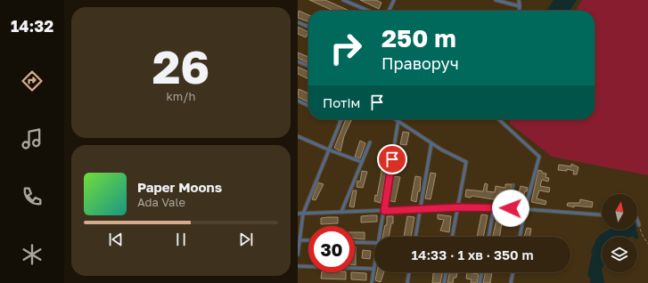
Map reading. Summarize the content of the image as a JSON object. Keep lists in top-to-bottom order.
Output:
{
  "north": "top",
  "page": {
    "tabs": "14:32",
    "tile": ["26", "km/h"],
    "turn": ["250 m", "Праворуч"],
    "then": "Потім",
    "song": ["Paper Moons", "Ada Vale"],
    "limit": "30",
    "trip": "14:33 · 1 хв · 350 m"
  }
}
